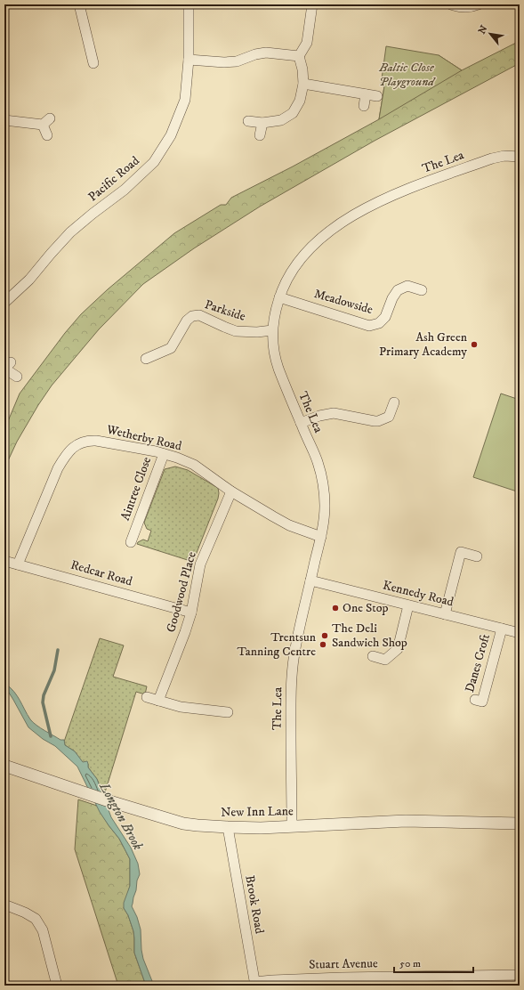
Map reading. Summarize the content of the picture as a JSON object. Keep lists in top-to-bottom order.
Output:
{
  "streets": {
    "street": [
      "The Lea",
      "Pacific Road",
      "Meadowside",
      "Parkside",
      "Wetherby Road",
      "Aintree Close",
      "Redcar Road",
      "Goodwood Place",
      "Kennedy Road",
      "Danes Croft",
      "New Inn Lane",
      "Brook Road",
      "Stuart Avenue"
    ]
  },
  "crossings": [
    ["The Lea", "Meadowside"],
    ["The Lea", "Parkside"],
    ["The Lea", "Wetherby Road"],
    ["The Lea", "Kennedy Road"],
    ["The Lea", "New Inn Lane"],
    ["Wetherby Road", "Aintree Close"],
    ["Wetherby Road", "Redcar Road"],
    ["Wetherby Road", "Goodwood Place"],
    ["Redcar Road", "Goodwood Place"],
    ["Kennedy Road", "Danes Croft"],
    ["New Inn Lane", "Brook Road"],
    ["Brook Road", "Stuart Avenue"]
  ],
  "water": ["Longton Brook"],
  "parks": ["Baltic Close Playground"],
  "places": [
    "Ash Green Primary Academy",
    "One Stop",
    "The Deli Sandwich Shop",
    "Trentsun Tanning Centre"
  ],
  "scale_bar": "50 m",
  "north": "top left"
}
